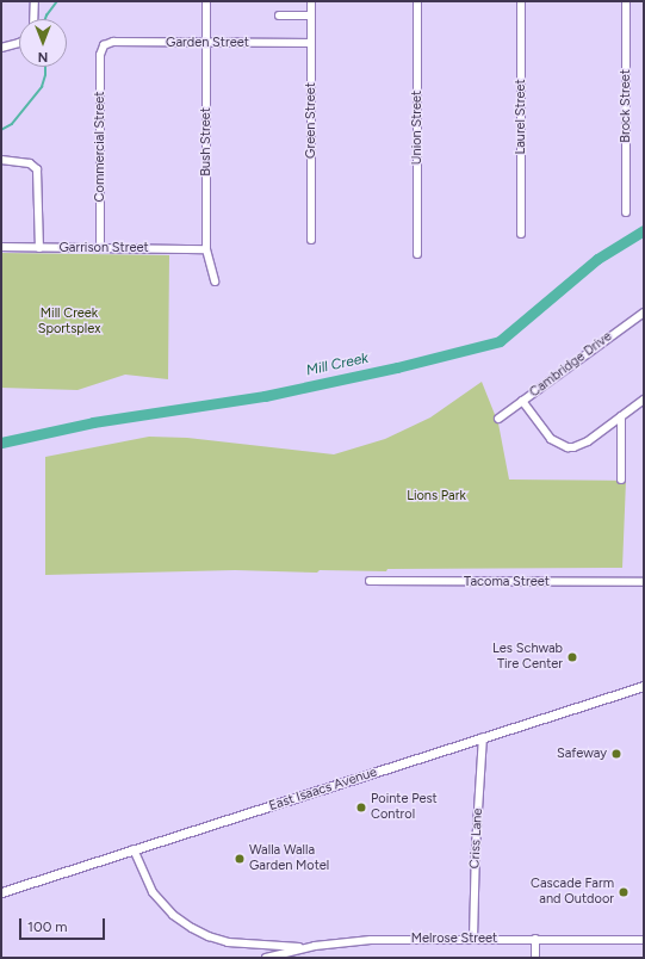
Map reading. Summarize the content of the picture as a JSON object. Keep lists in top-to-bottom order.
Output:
{
  "streets": {
    "main road": ["East Isaacs Avenue"],
    "street": [
      "Garden Street",
      "Brock Street",
      "Laurel Street",
      "Green Street",
      "Union Street",
      "Bush Street",
      "Commercial Street",
      "Garrison Street",
      "Cambridge Drive",
      "Tacoma Street",
      "Criss Lane",
      "Melrose Street"
    ]
  },
  "crossings": [
    ["Garden Street", "Green Street"],
    ["Garden Street", "Bush Street"],
    ["Garden Street", "Commercial Street"],
    ["Bush Street", "Garrison Street"],
    ["Commercial Street", "Garrison Street"],
    ["East Isaacs Avenue", "Criss Lane"],
    ["Criss Lane", "Melrose Street"]
  ],
  "water": ["Mill Creek"],
  "parks": ["Mill Creek Sportsplex", "Lions Park"],
  "places": [
    "Les Schwab Tire Center",
    "Safeway",
    "Pointe Pest Control",
    "Walla Walla Garden Motel",
    "Cascade Farm and Outdoor"
  ],
  "scale_bar": "100 m",
  "north": "bottom"
}
